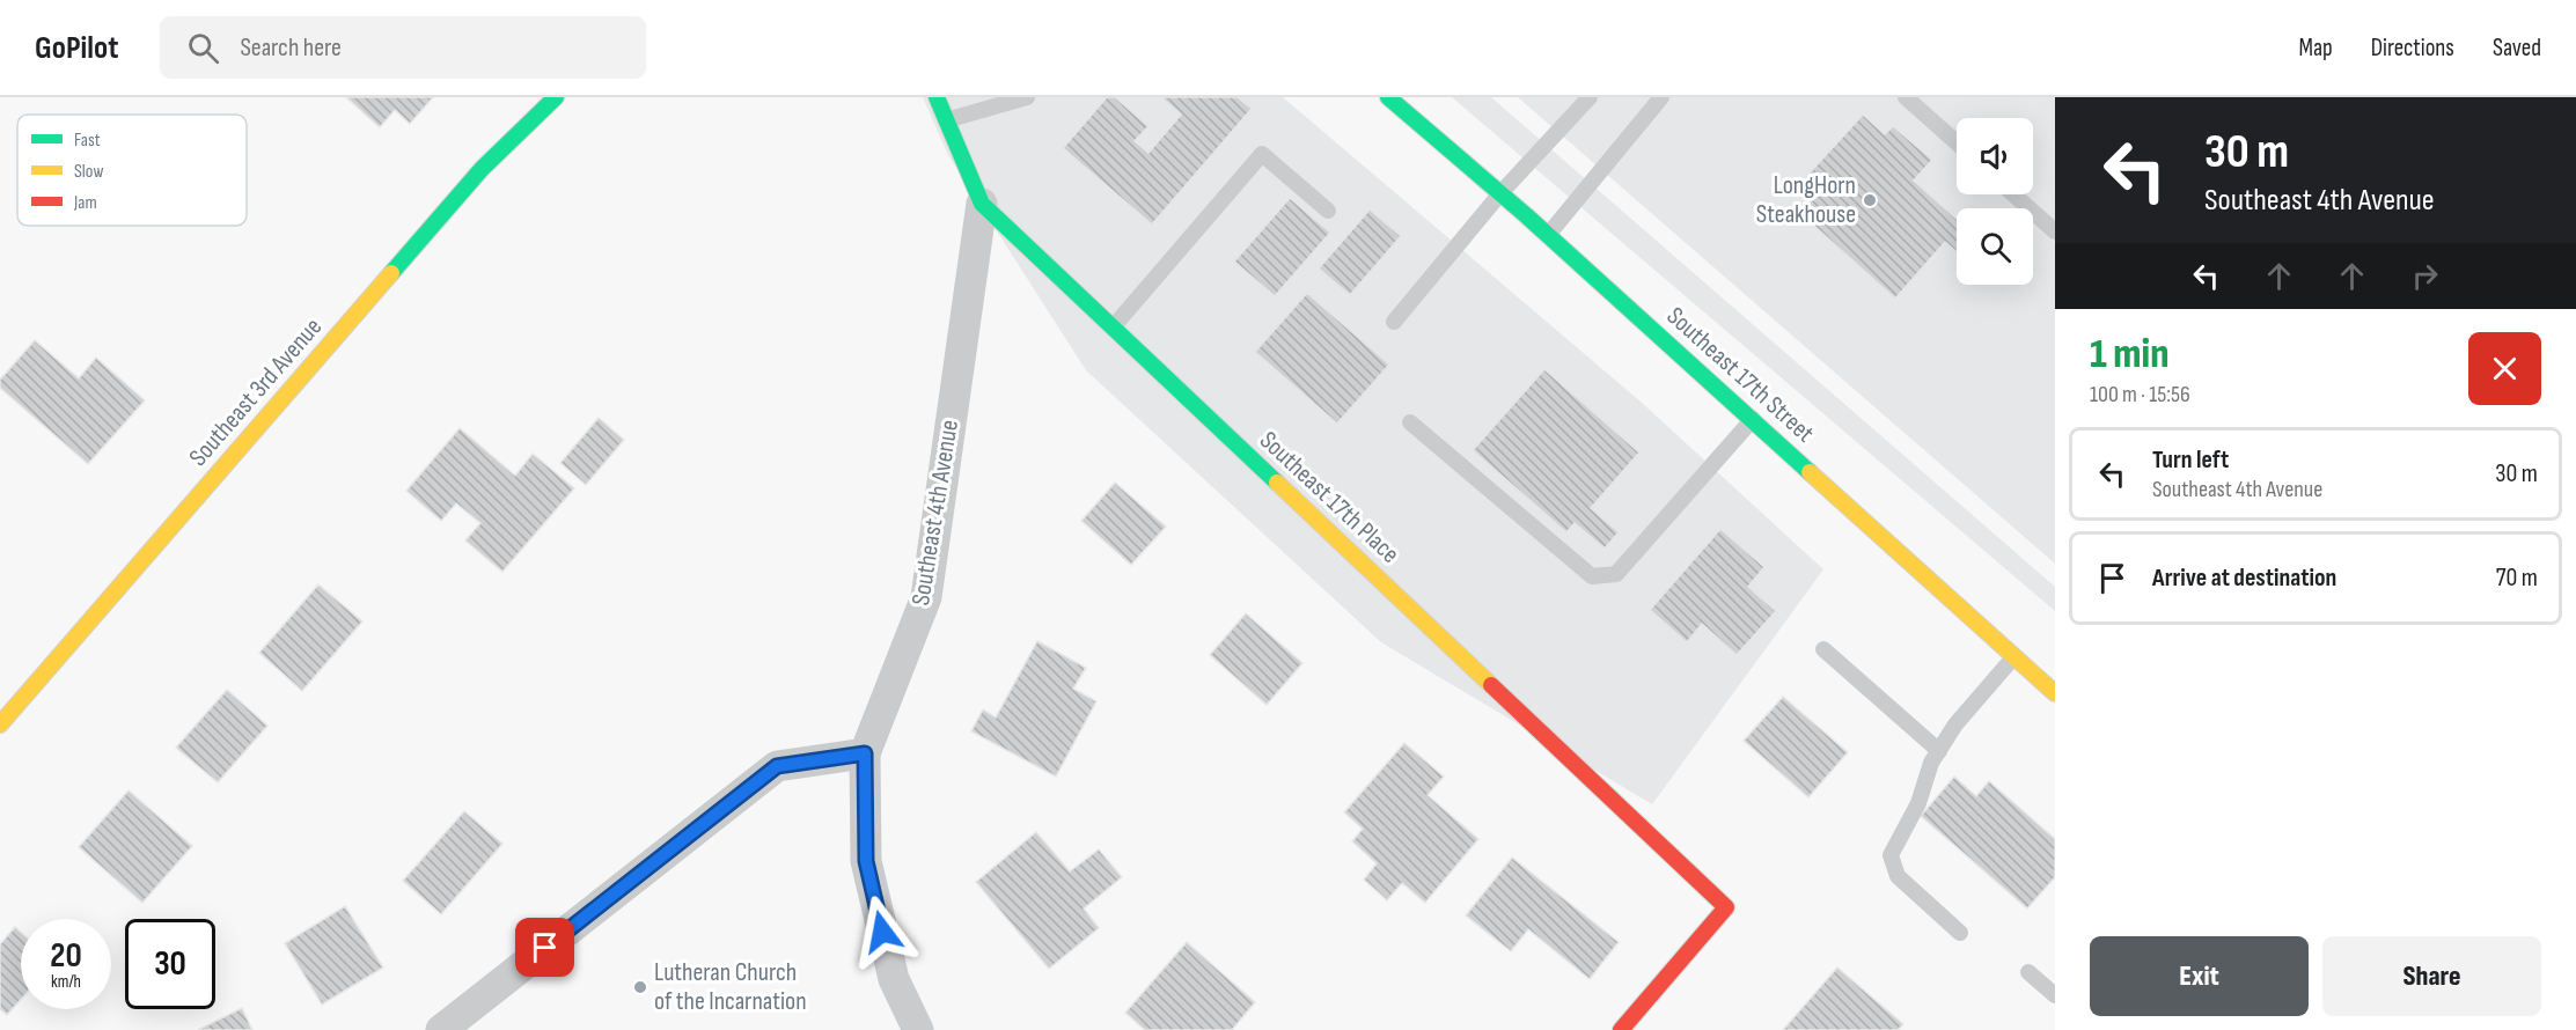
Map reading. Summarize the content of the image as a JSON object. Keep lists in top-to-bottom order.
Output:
{
  "streets": {
    "street": [
      "Southeast 17th Street",
      "Southeast 3rd Avenue",
      "Southeast 17th Place",
      "Southeast 4th Avenue"
    ]
  },
  "crossings": [
    ["Southeast 17th Place", "Southeast 4th Avenue"]
  ],
  "places": ["LongHorn Steakhouse", "Lutheran Church of the Incarnation"],
  "legend": ["Fast", "Slow", "Jam"],
  "page": {
    "header": "GoPilot",
    "search": "Search here",
    "nav": ["Map", "Directions", "Saved"],
    "turn": ["30 m", "Southeast 4th Avenue"],
    "heading": ["1 min", "100 m · 15:56"],
    "list": [
      {
        "name": "Turn left",
        "note": "Southeast 4th Avenue",
        "value": "30 m"
      },
      {
        "name": "Arrive at destination",
        "value": "70 m"
      }
    ],
    "speed": "20 km/h",
    "limit": "30",
    "buttons": ["Exit", "Share"]
  }
}
